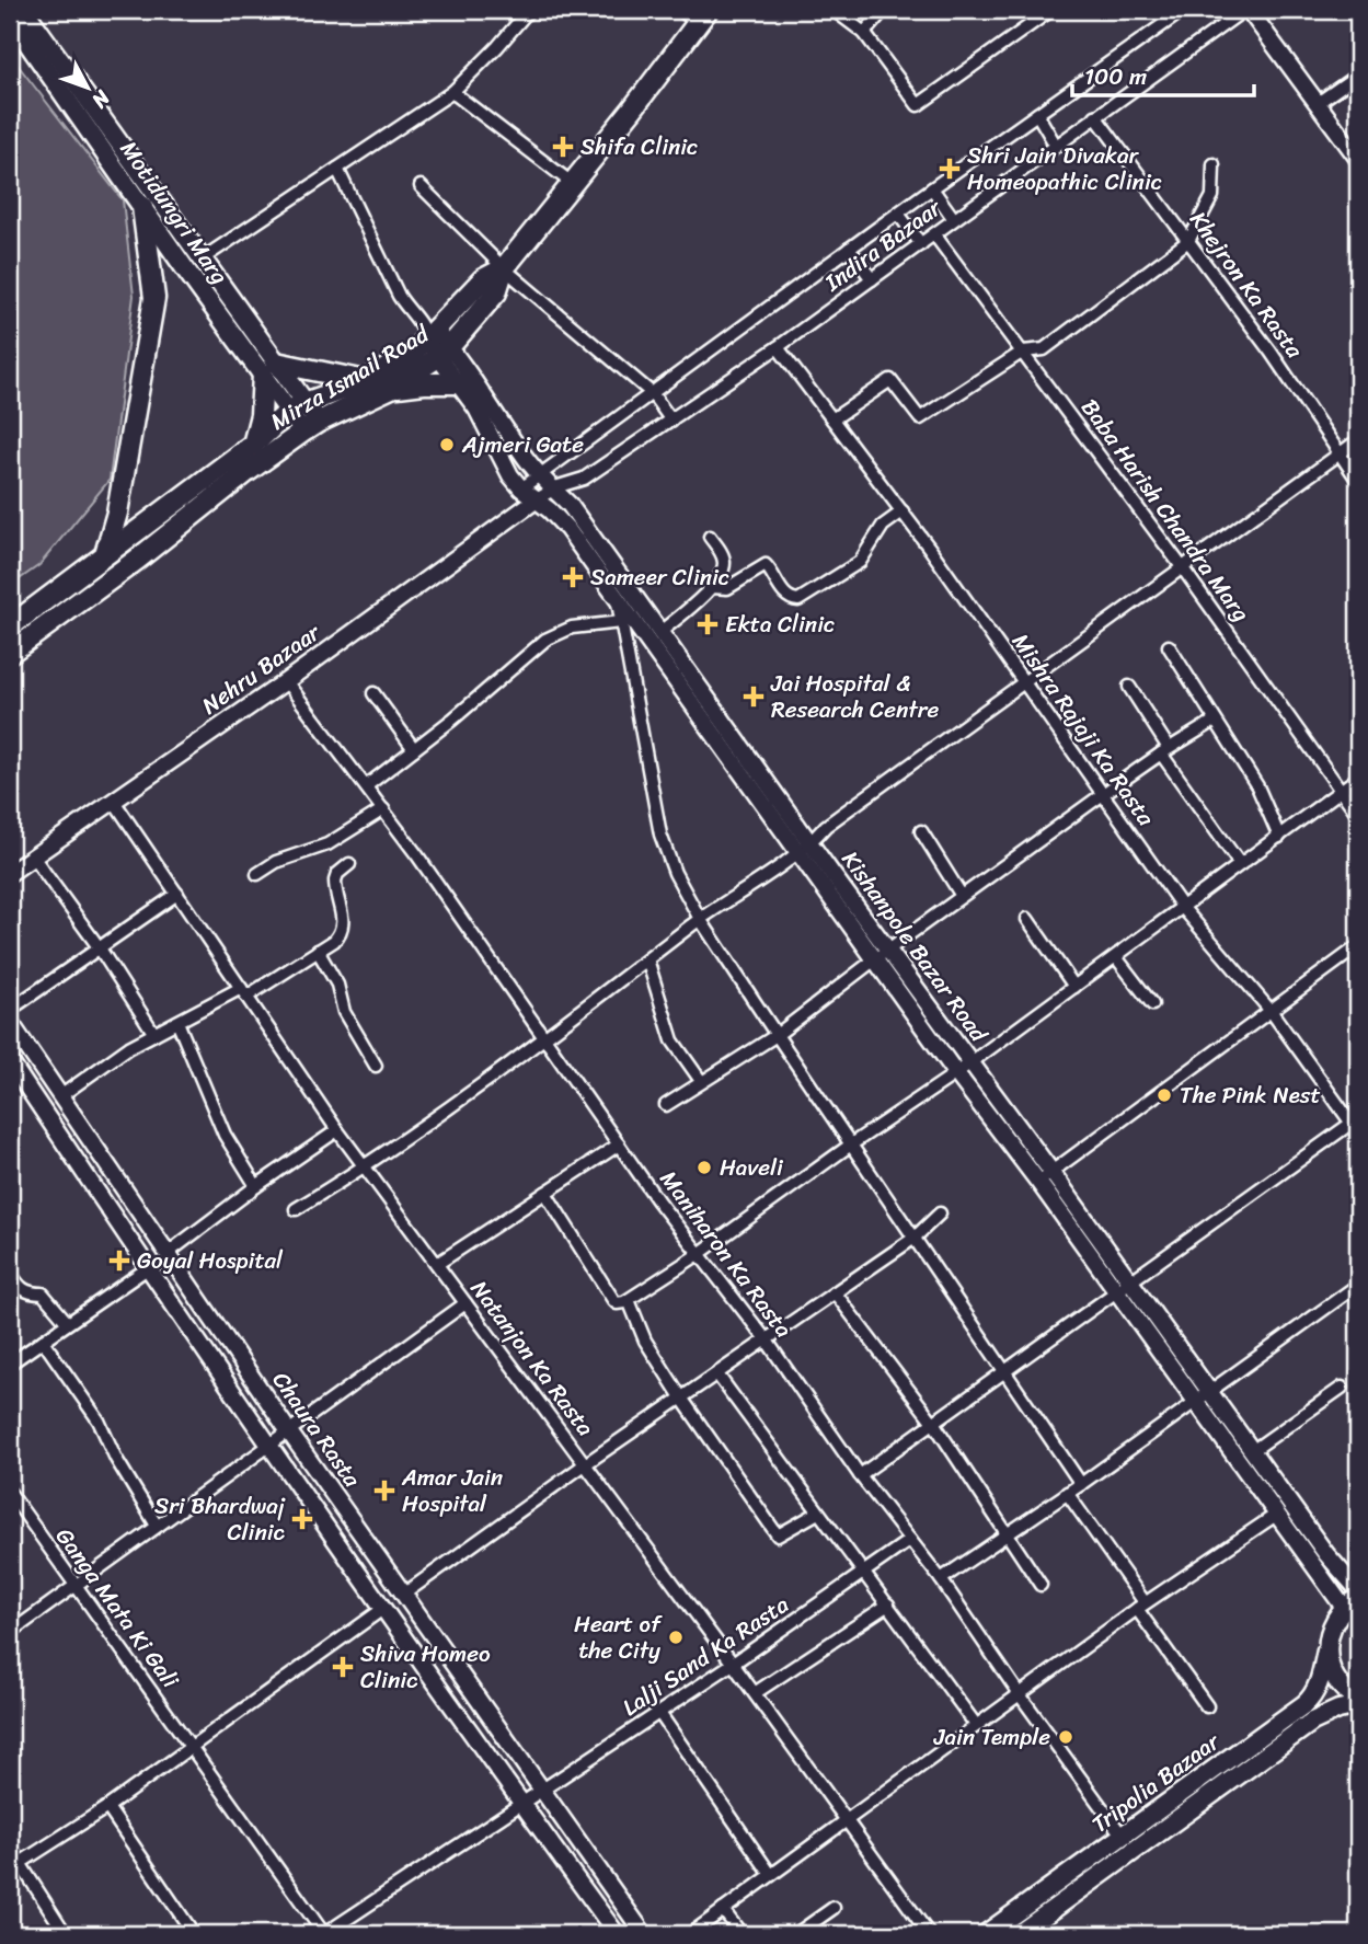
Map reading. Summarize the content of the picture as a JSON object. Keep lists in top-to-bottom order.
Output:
{
  "streets": {
    "highway": ["Mirza Ismail Road"],
    "main road": ["Motidungri Marg", "Tripolia Bazaar"],
    "street": [
      "Indira Bazaar",
      "Khejron Ka Rasta",
      "Baba Harish Chandra Marg",
      "Nehru Bazaar",
      "Mishra Rajaji Ka Rasta",
      "Kishanpole Bazar Road",
      "Maniharon Ka Rasta",
      "Natanjon Ka Rasta",
      "Chaura Rasta",
      "Ganga Mata Ki Gali",
      "Lalji Sand Ka Rasta"
    ]
  },
  "crossings": [
    ["Motidungri Marg", "Mirza Ismail Road"],
    ["Indira Bazaar", "Khejron Ka Rasta"],
    ["Indira Bazaar", "Baba Harish Chandra Marg"],
    ["Indira Bazaar", "Nehru Bazaar"],
    ["Indira Bazaar", "Mishra Rajaji Ka Rasta"],
    ["Indira Bazaar", "Kishanpole Bazar Road"],
    ["Mirza Ismail Road", "Kishanpole Bazar Road"],
    ["Nehru Bazaar", "Maniharon Ka Rasta"],
    ["Nehru Bazaar", "Natanjon Ka Rasta"],
    ["Kishanpole Bazar Road", "Tripolia Bazaar"],
    ["Maniharon Ka Rasta", "Lalji Sand Ka Rasta"],
    ["Maniharon Ka Rasta", "Tripolia Bazaar"],
    ["Natanjon Ka Rasta", "Lalji Sand Ka Rasta"],
    ["Chaura Rasta", "Lalji Sand Ka Rasta"],
    ["Ganga Mata Ki Gali", "Lalji Sand Ka Rasta"]
  ],
  "places": {
    "health": [
      "Shifa Clinic",
      "Shri Jain Divakar Homeopathic Clinic",
      "Sameer Clinic",
      "Ekta Clinic",
      "Jai Hospital & Research Centre",
      "Goyal Hospital",
      "Amar Jain Hospital",
      "Sri Bhardwaj Clinic",
      "Shiva Homeo Clinic"
    ],
    "other": [
      "Ajmeri Gate",
      "The Pink Nest",
      "Haveli",
      "Heart of the City",
      "Jain Temple"
    ]
  },
  "scale_bar": "100 m",
  "north": "bottom right"
}
